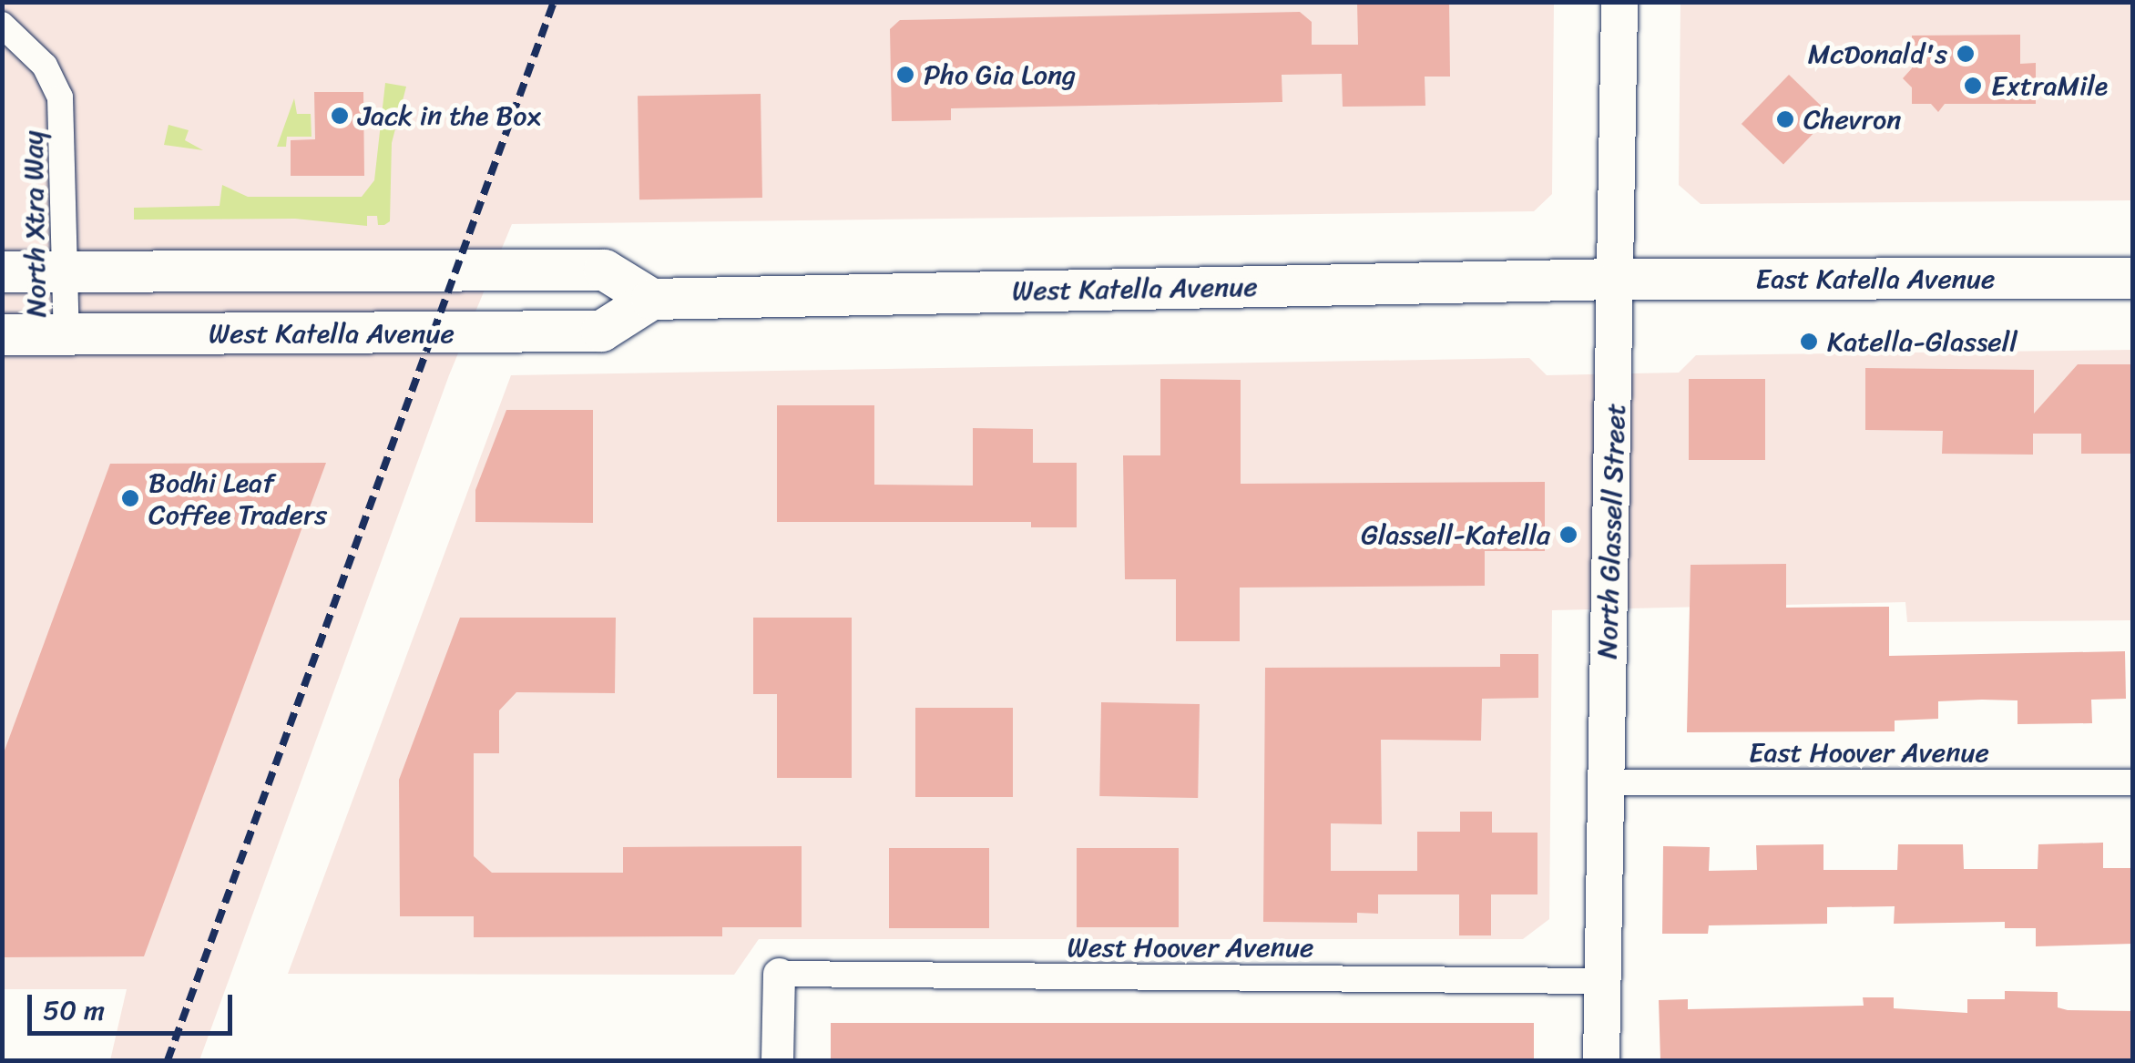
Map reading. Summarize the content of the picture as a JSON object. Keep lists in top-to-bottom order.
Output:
{
  "streets": {
    "main road": ["East Katella Avenue", "West Katella Avenue", "North Glassell Street"],
    "street": ["North Xtra Way", "East Hoover Avenue", "West Hoover Avenue"]
  },
  "crossings": [
    ["North Xtra Way", "West Katella Avenue"],
    ["East Katella Avenue", "West Katella Avenue"],
    ["East Katella Avenue", "North Glassell Street"],
    ["West Katella Avenue", "North Glassell Street"],
    ["North Glassell Street", "East Hoover Avenue"],
    ["North Glassell Street", "West Hoover Avenue"]
  ],
  "places": [
    "McDonald's",
    "Pho Gia Long",
    "ExtraMile",
    "Jack in the Box",
    "Chevron",
    "Katella-Glassell",
    "Bodhi Leaf Coffee Traders",
    "Glassell-Katella"
  ],
  "scale_bar": "50 m"
}
